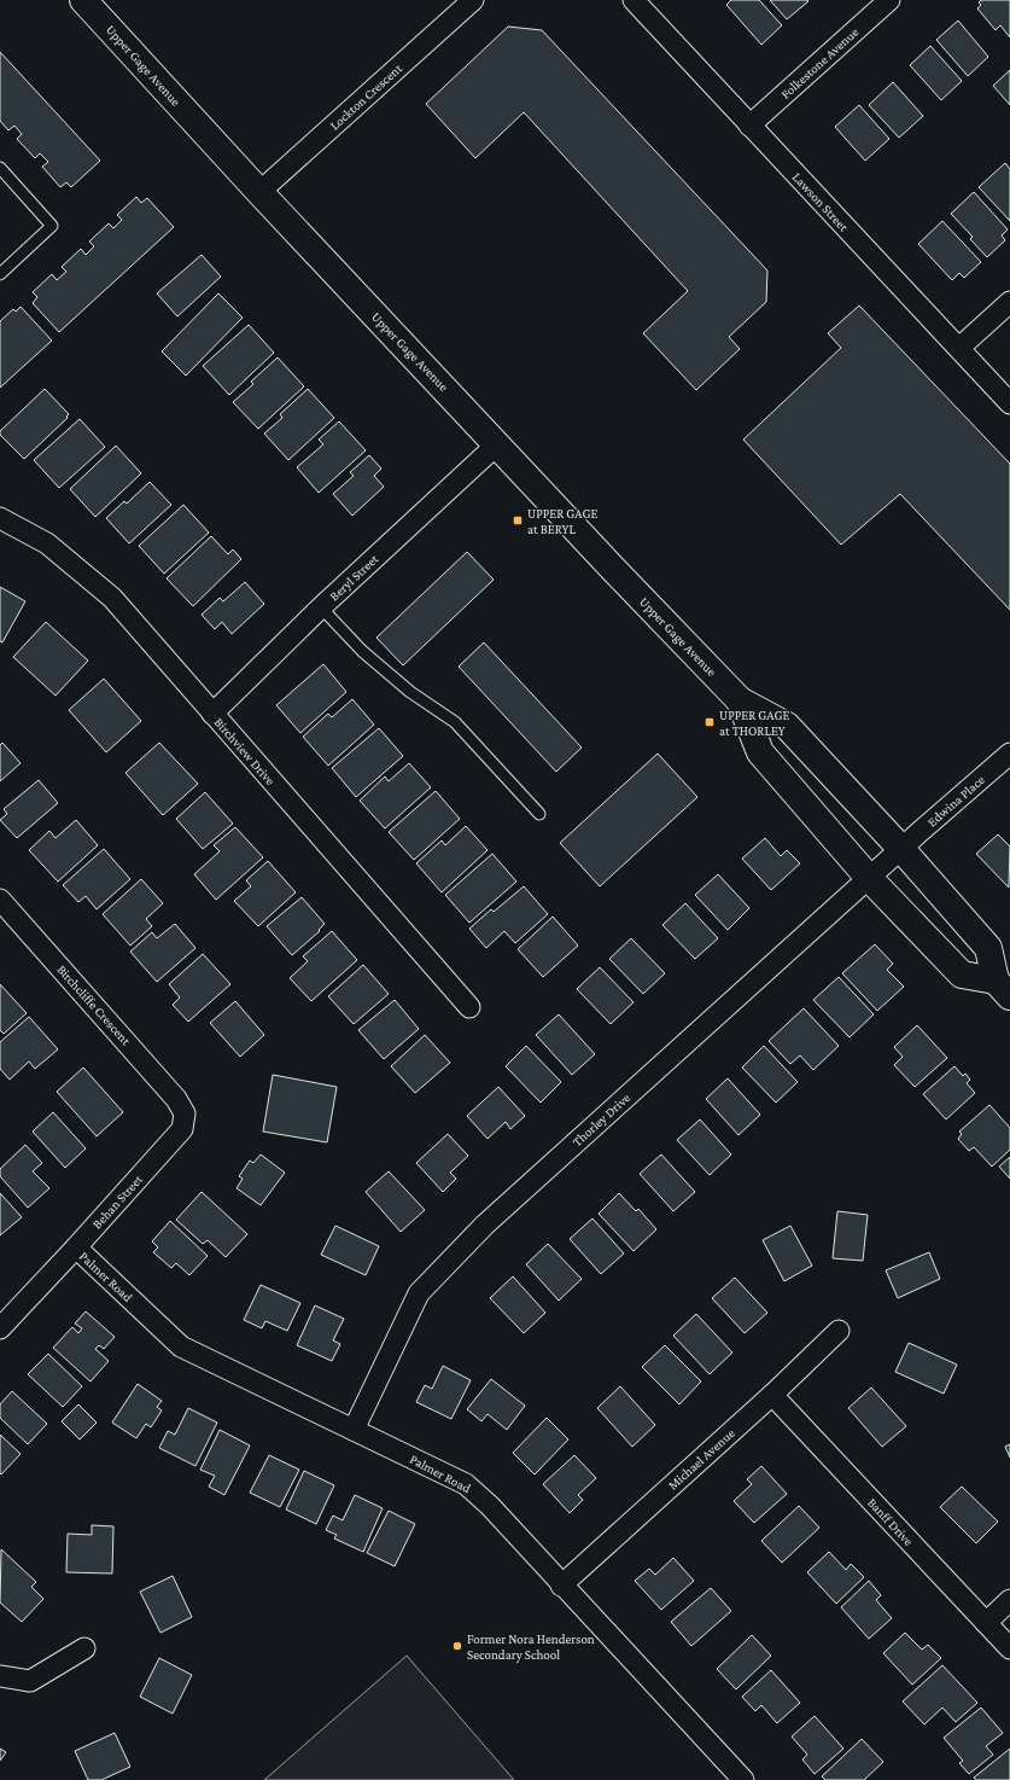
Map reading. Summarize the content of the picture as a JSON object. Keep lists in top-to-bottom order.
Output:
{
  "streets": {
    "main road": ["Upper Gage Avenue"],
    "street": [
      "Folkestone Avenue",
      "Lockton Crescent",
      "Lawson Street",
      "Beryl Street",
      "Birchview Drive",
      "Edwina Place",
      "Birchcliffe Crescent",
      "Thorley Drive",
      "Behan Street",
      "Palmer Road",
      "Michael Avenue",
      "Banff Drive"
    ]
  },
  "crossings": [
    ["Folkestone Avenue", "Lawson Street"],
    ["Upper Gage Avenue", "Lockton Crescent"],
    ["Upper Gage Avenue", "Beryl Street"],
    ["Upper Gage Avenue", "Edwina Place"],
    ["Upper Gage Avenue", "Thorley Drive"],
    ["Beryl Street", "Birchview Drive"],
    ["Edwina Place", "Thorley Drive"],
    ["Birchcliffe Crescent", "Behan Street"],
    ["Thorley Drive", "Palmer Road"],
    ["Behan Street", "Palmer Road"],
    ["Palmer Road", "Michael Avenue"],
    ["Michael Avenue", "Banff Drive"]
  ],
  "places": {
    "transit": ["UPPER GAGE at BERYL", "UPPER GAGE at THORLEY"],
    "other": ["Former Nora Henderson Secondary School"]
  }
}
